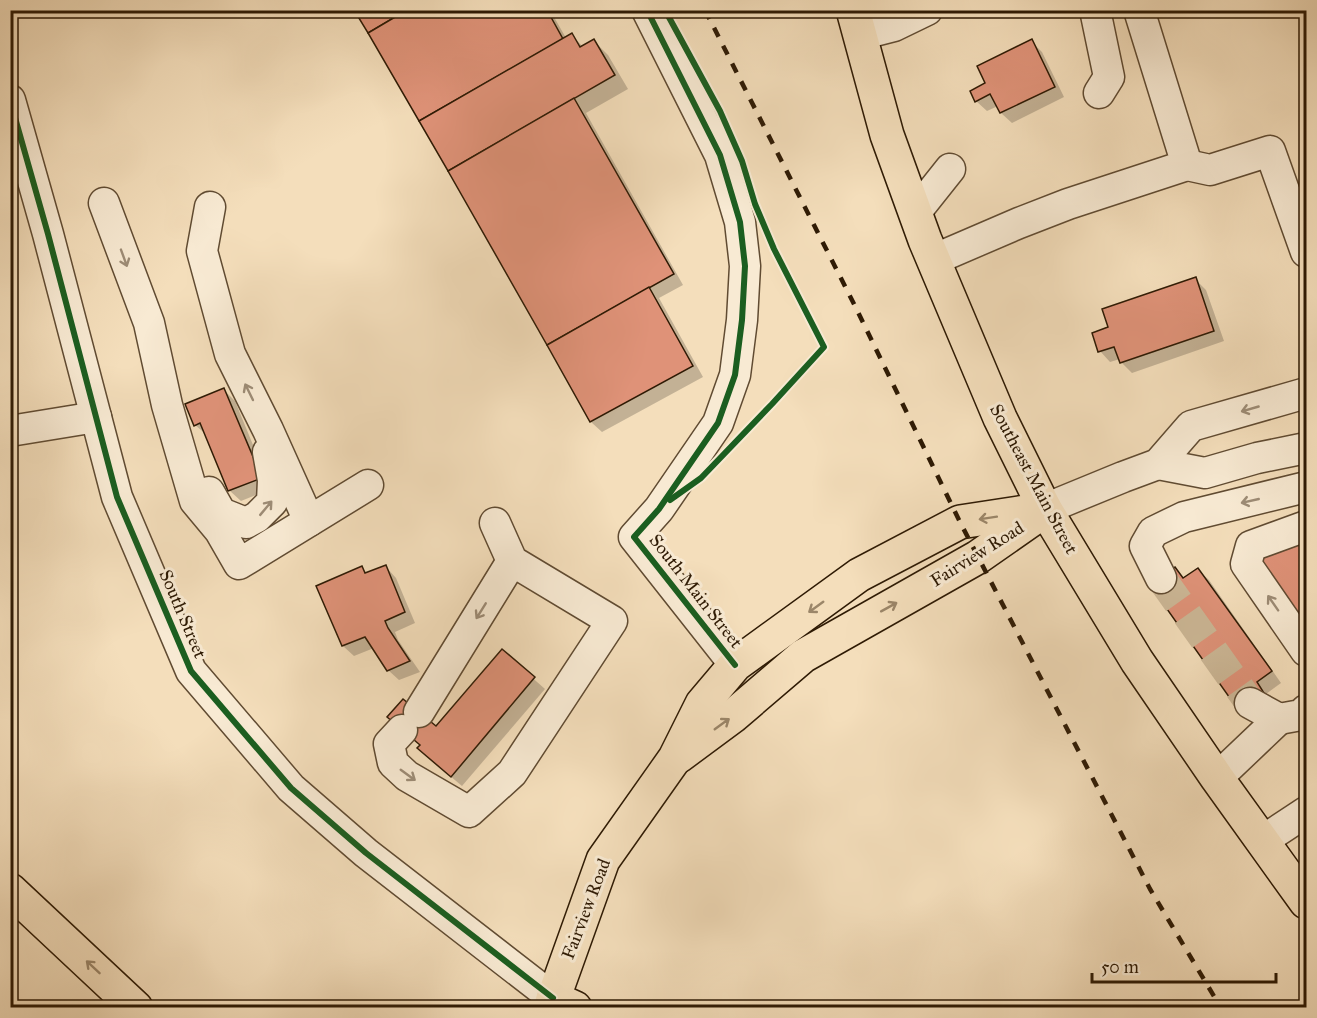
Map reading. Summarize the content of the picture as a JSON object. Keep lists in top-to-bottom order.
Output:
{
  "streets": {
    "main road": ["Southeast Main Street", "Fairview Road"],
    "street": ["South Main Street", "South Street"]
  },
  "crossings": [
    ["Southeast Main Street", "Fairview Road"],
    ["Fairview Road", "South Main Street"],
    ["Fairview Road", "South Street"]
  ],
  "scale_bar": "50 m"
}
